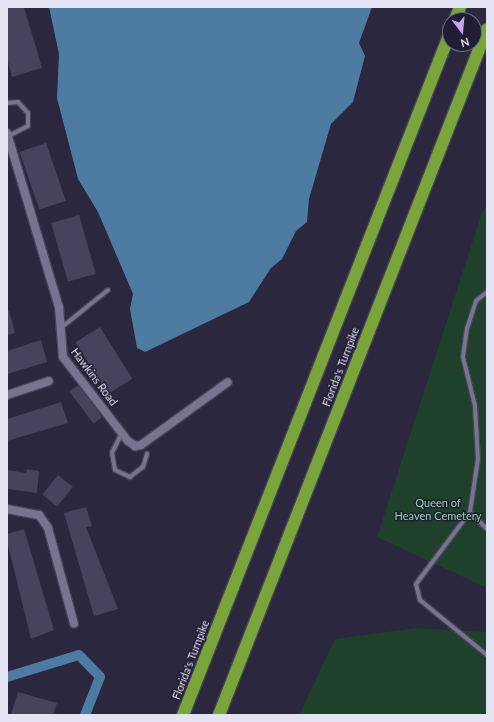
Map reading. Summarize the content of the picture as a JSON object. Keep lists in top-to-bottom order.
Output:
{
  "streets": {
    "highway": ["Florida's Turnpike"],
    "street": ["Hawkins Road"]
  },
  "parks": ["Queen of Heaven Cemetery"],
  "north": "bottom"
}
